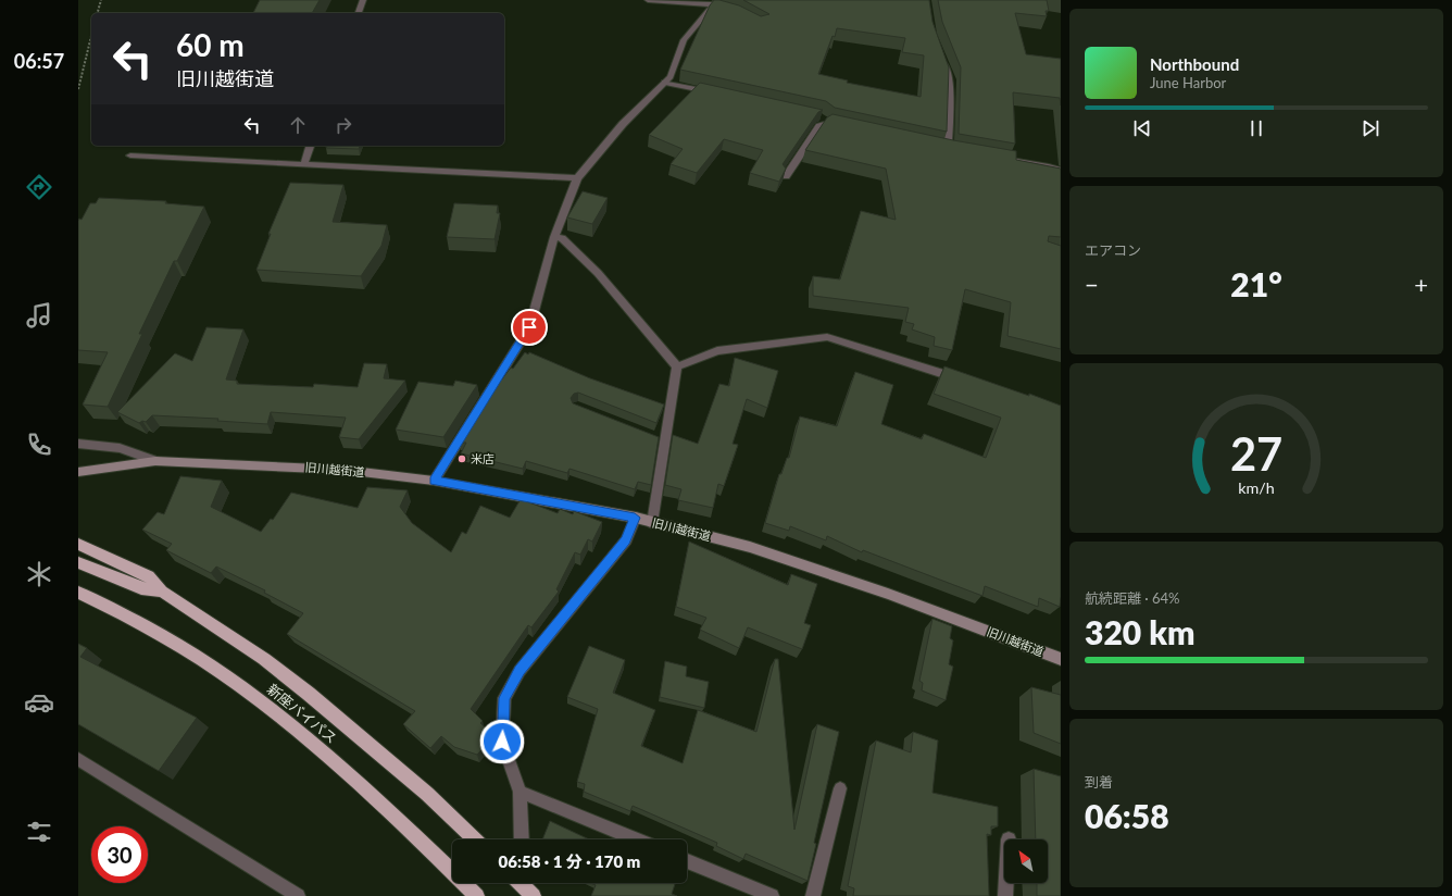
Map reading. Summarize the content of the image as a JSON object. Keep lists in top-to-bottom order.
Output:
{
  "streets": {
    "highway": ["新座バイパス"],
    "main road": ["旧川越街道"]
  },
  "places": ["米店"],
  "north": "top left",
  "page": {
    "tabs": "06:57",
    "turn": ["60 m", "旧川越街道"],
    "song": ["Northbound", "June Harbor"],
    "tile": [
      "エアコン",
      ["航続距離 · 64%", "320 km"],
      ["到着", "06:58"]
    ],
    "heat": ["−", "21°", "+"],
    "limit": "30",
    "trip": "06:58 · 1 分 · 170 m",
    "gauge": ["27", "km/h"]
  }
}
